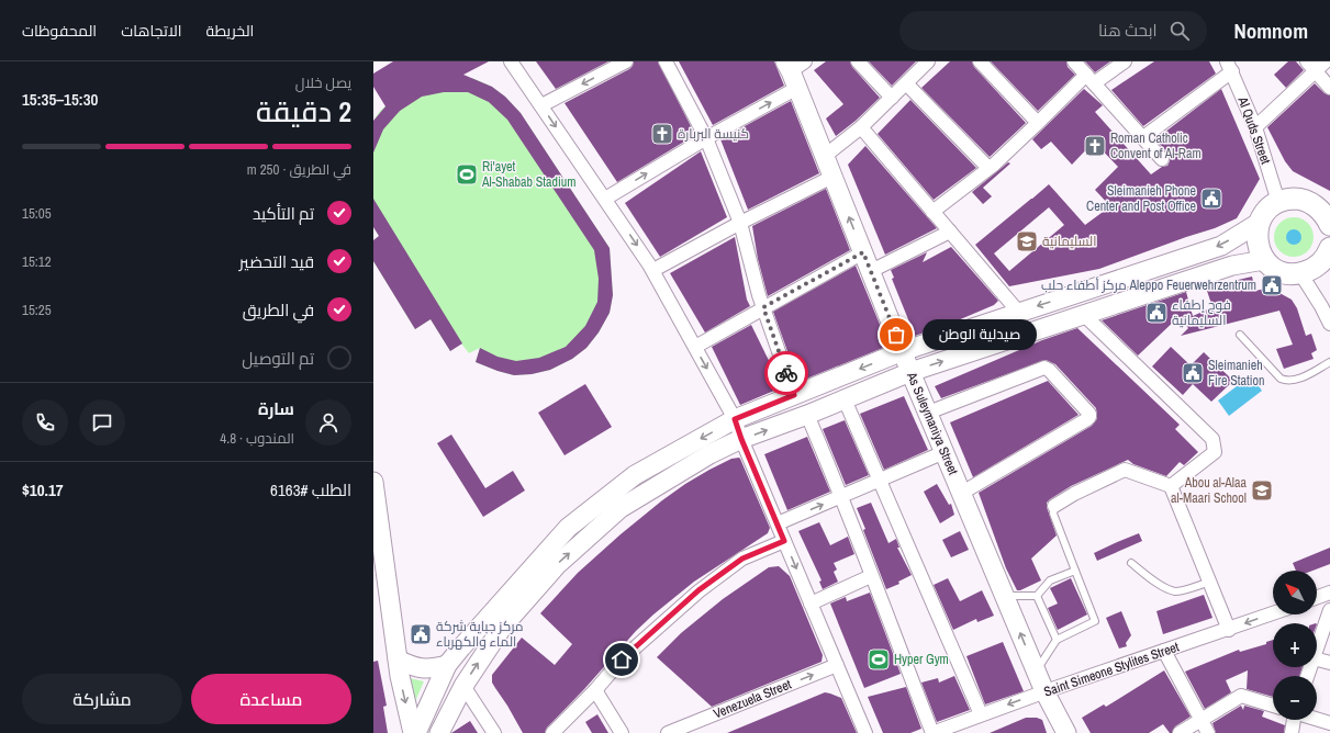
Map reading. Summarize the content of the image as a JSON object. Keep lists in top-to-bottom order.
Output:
{
  "streets": {
    "main road": ["As Suleymaniya Street"],
    "street": ["Al Quds Street", "Saint Simeone Stylites Street", "Venezuela Street"]
  },
  "crossings": [
    ["As Suleymaniya Street", "Saint Simeone Stylites Street"]
  ],
  "places": {
    "church": ["كنيسة البربارة", "Roman Catholic Convent of Al-Ram"],
    "sports": ["Ri'ayet Al-Shabab Stadium", "Hyper Gym"],
    "public building": [
      "Sleimanieh Phone Center and Post Office",
      "مركز أطفاء حلب Aleppo Feuerwehrzentrum",
      "فوج إطفاء السليمانية",
      "Sleimanieh Fire Station",
      "مركز جباية شركة الماء والكهرباء"
    ],
    "school or university": ["السليمانية", "Abou al-Alaa al-Maari School"],
    "other": ["صيدلية الوطن"]
  },
  "north": "top left",
  "page": {
    "header": "Nomnom",
    "search": "ابحث هنا",
    "nav": ["الخريطة", "الاتجاهات", "المحفوظات"],
    "heading": ["2 دقيقة", "يصل خلال", "15:30–15:35"],
    "panel": [
      "سارة",
      "المندوب · 4.8",
      "الطلب #6163",
      "$10.17"
    ],
    "bar": "في الطريق · 250 m",
    "list": [
      ["تم التأكيد", "15:05"],
      ["قيد التحضير", "15:12"],
      ["في الطريق", "15:25"],
      "تم التوصيل"
    ],
    "bubble": "صيدلية الوطن",
    "map_buttons": ["+", "−"],
    "buttons": ["مساعدة", "مشاركة"]
  }
}
